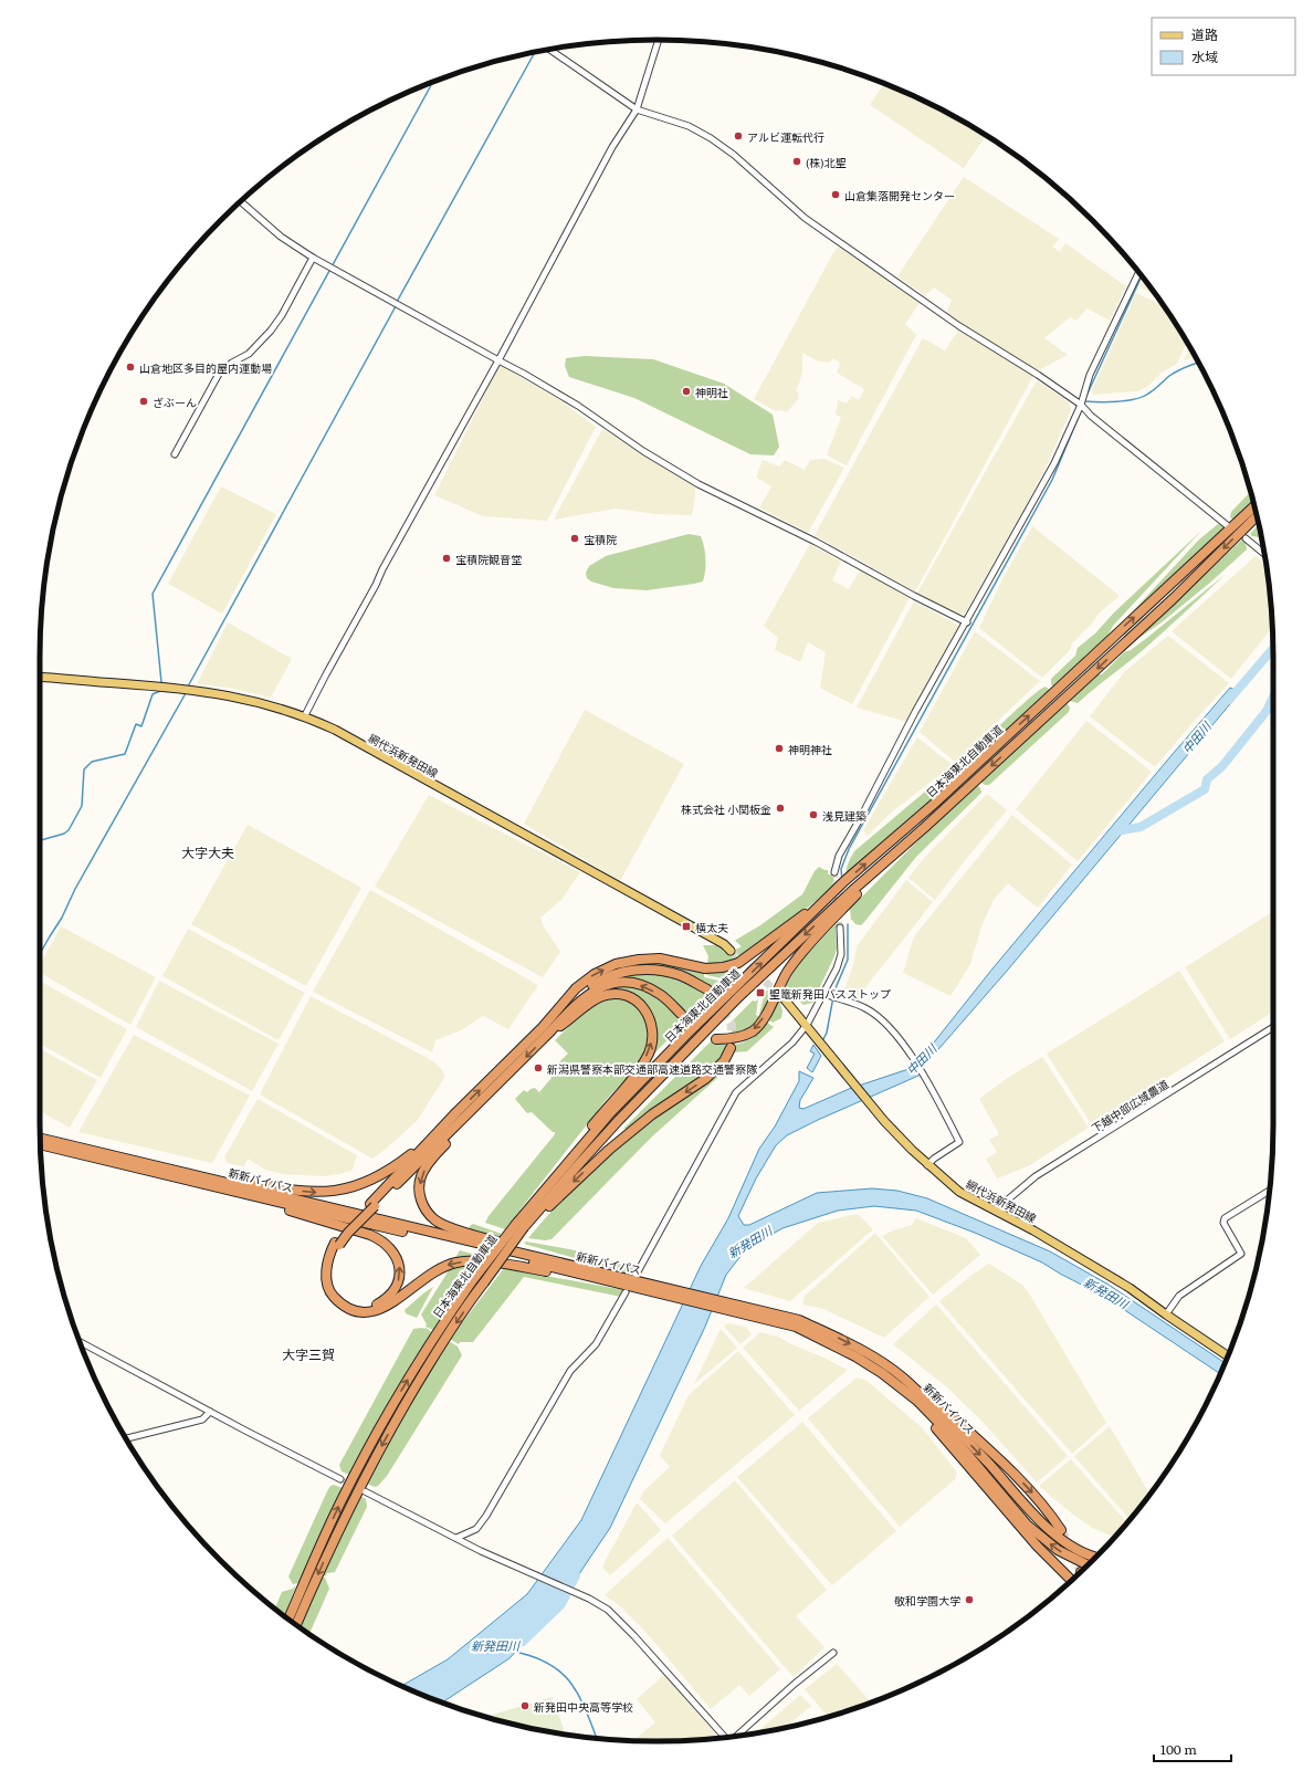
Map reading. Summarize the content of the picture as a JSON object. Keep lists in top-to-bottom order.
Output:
{
  "streets": {
    "highway": ["日本海東北自動車道", "新新バイパス"],
    "main road": ["網代浜新発田線"],
    "street": ["下越中部広域農道"]
  },
  "crossings": [
    ["網代浜新発田線", "下越中部広域農道"]
  ],
  "districts": ["大字大夫", "大字三賀"],
  "water": ["中田川", "新発田川"],
  "places": {
    "other": [
      "アルビ運転代行",
      "(株)北聖",
      "山倉集落開発センター",
      "山倉地区多目的屋内運動場",
      "神明社",
      "ざぶーん",
      "宝積院",
      "宝積院観音堂",
      "神明神社",
      "株式会社 小関板金",
      "浅見建築",
      "新潟県警察本部交通部高速道路交通警察隊",
      "敬和学園大学",
      "新発田中央高等学校"
    ],
    "transit": ["横太夫", "聖篭新発田バスストップ"]
  },
  "legend": ["道路", "水域"],
  "scale_bar": "100 m"
}
